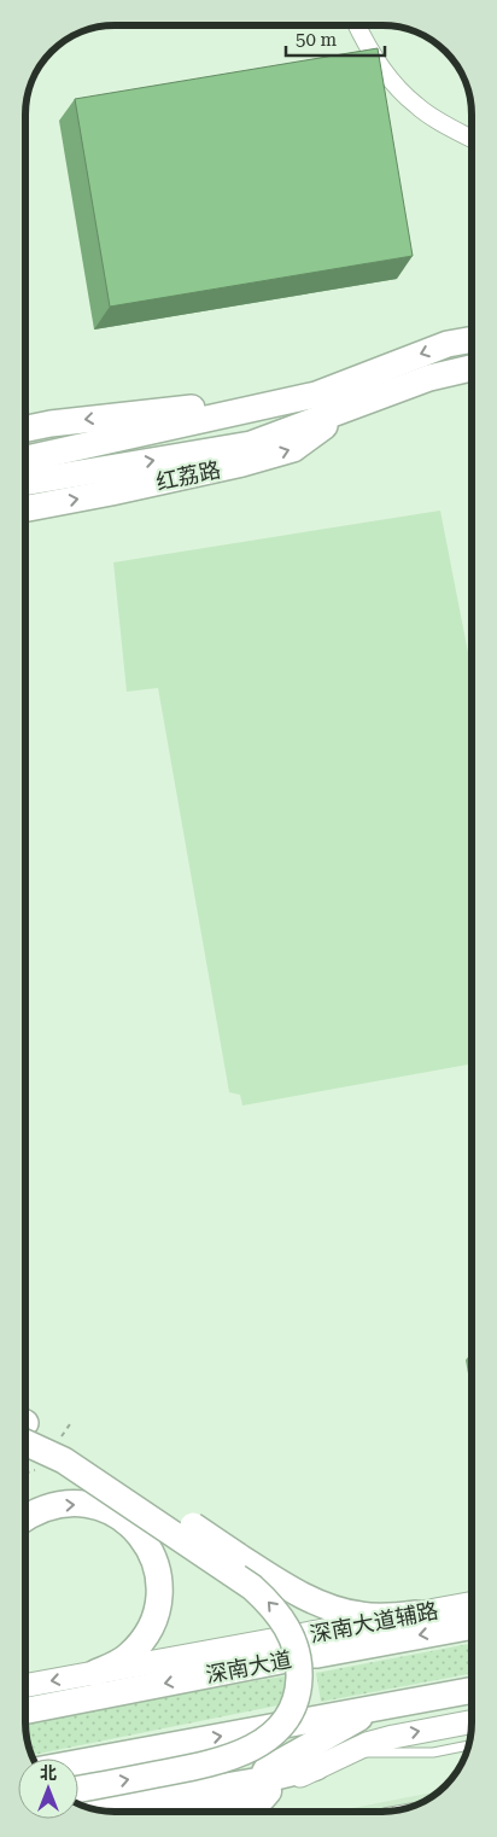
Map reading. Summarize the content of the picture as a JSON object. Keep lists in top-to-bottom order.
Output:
{
  "streets": {
    "main road": ["红荔路", "深南大道辅路", "深南大道"]
  },
  "scale_bar": "50 m",
  "north": "top"
}
